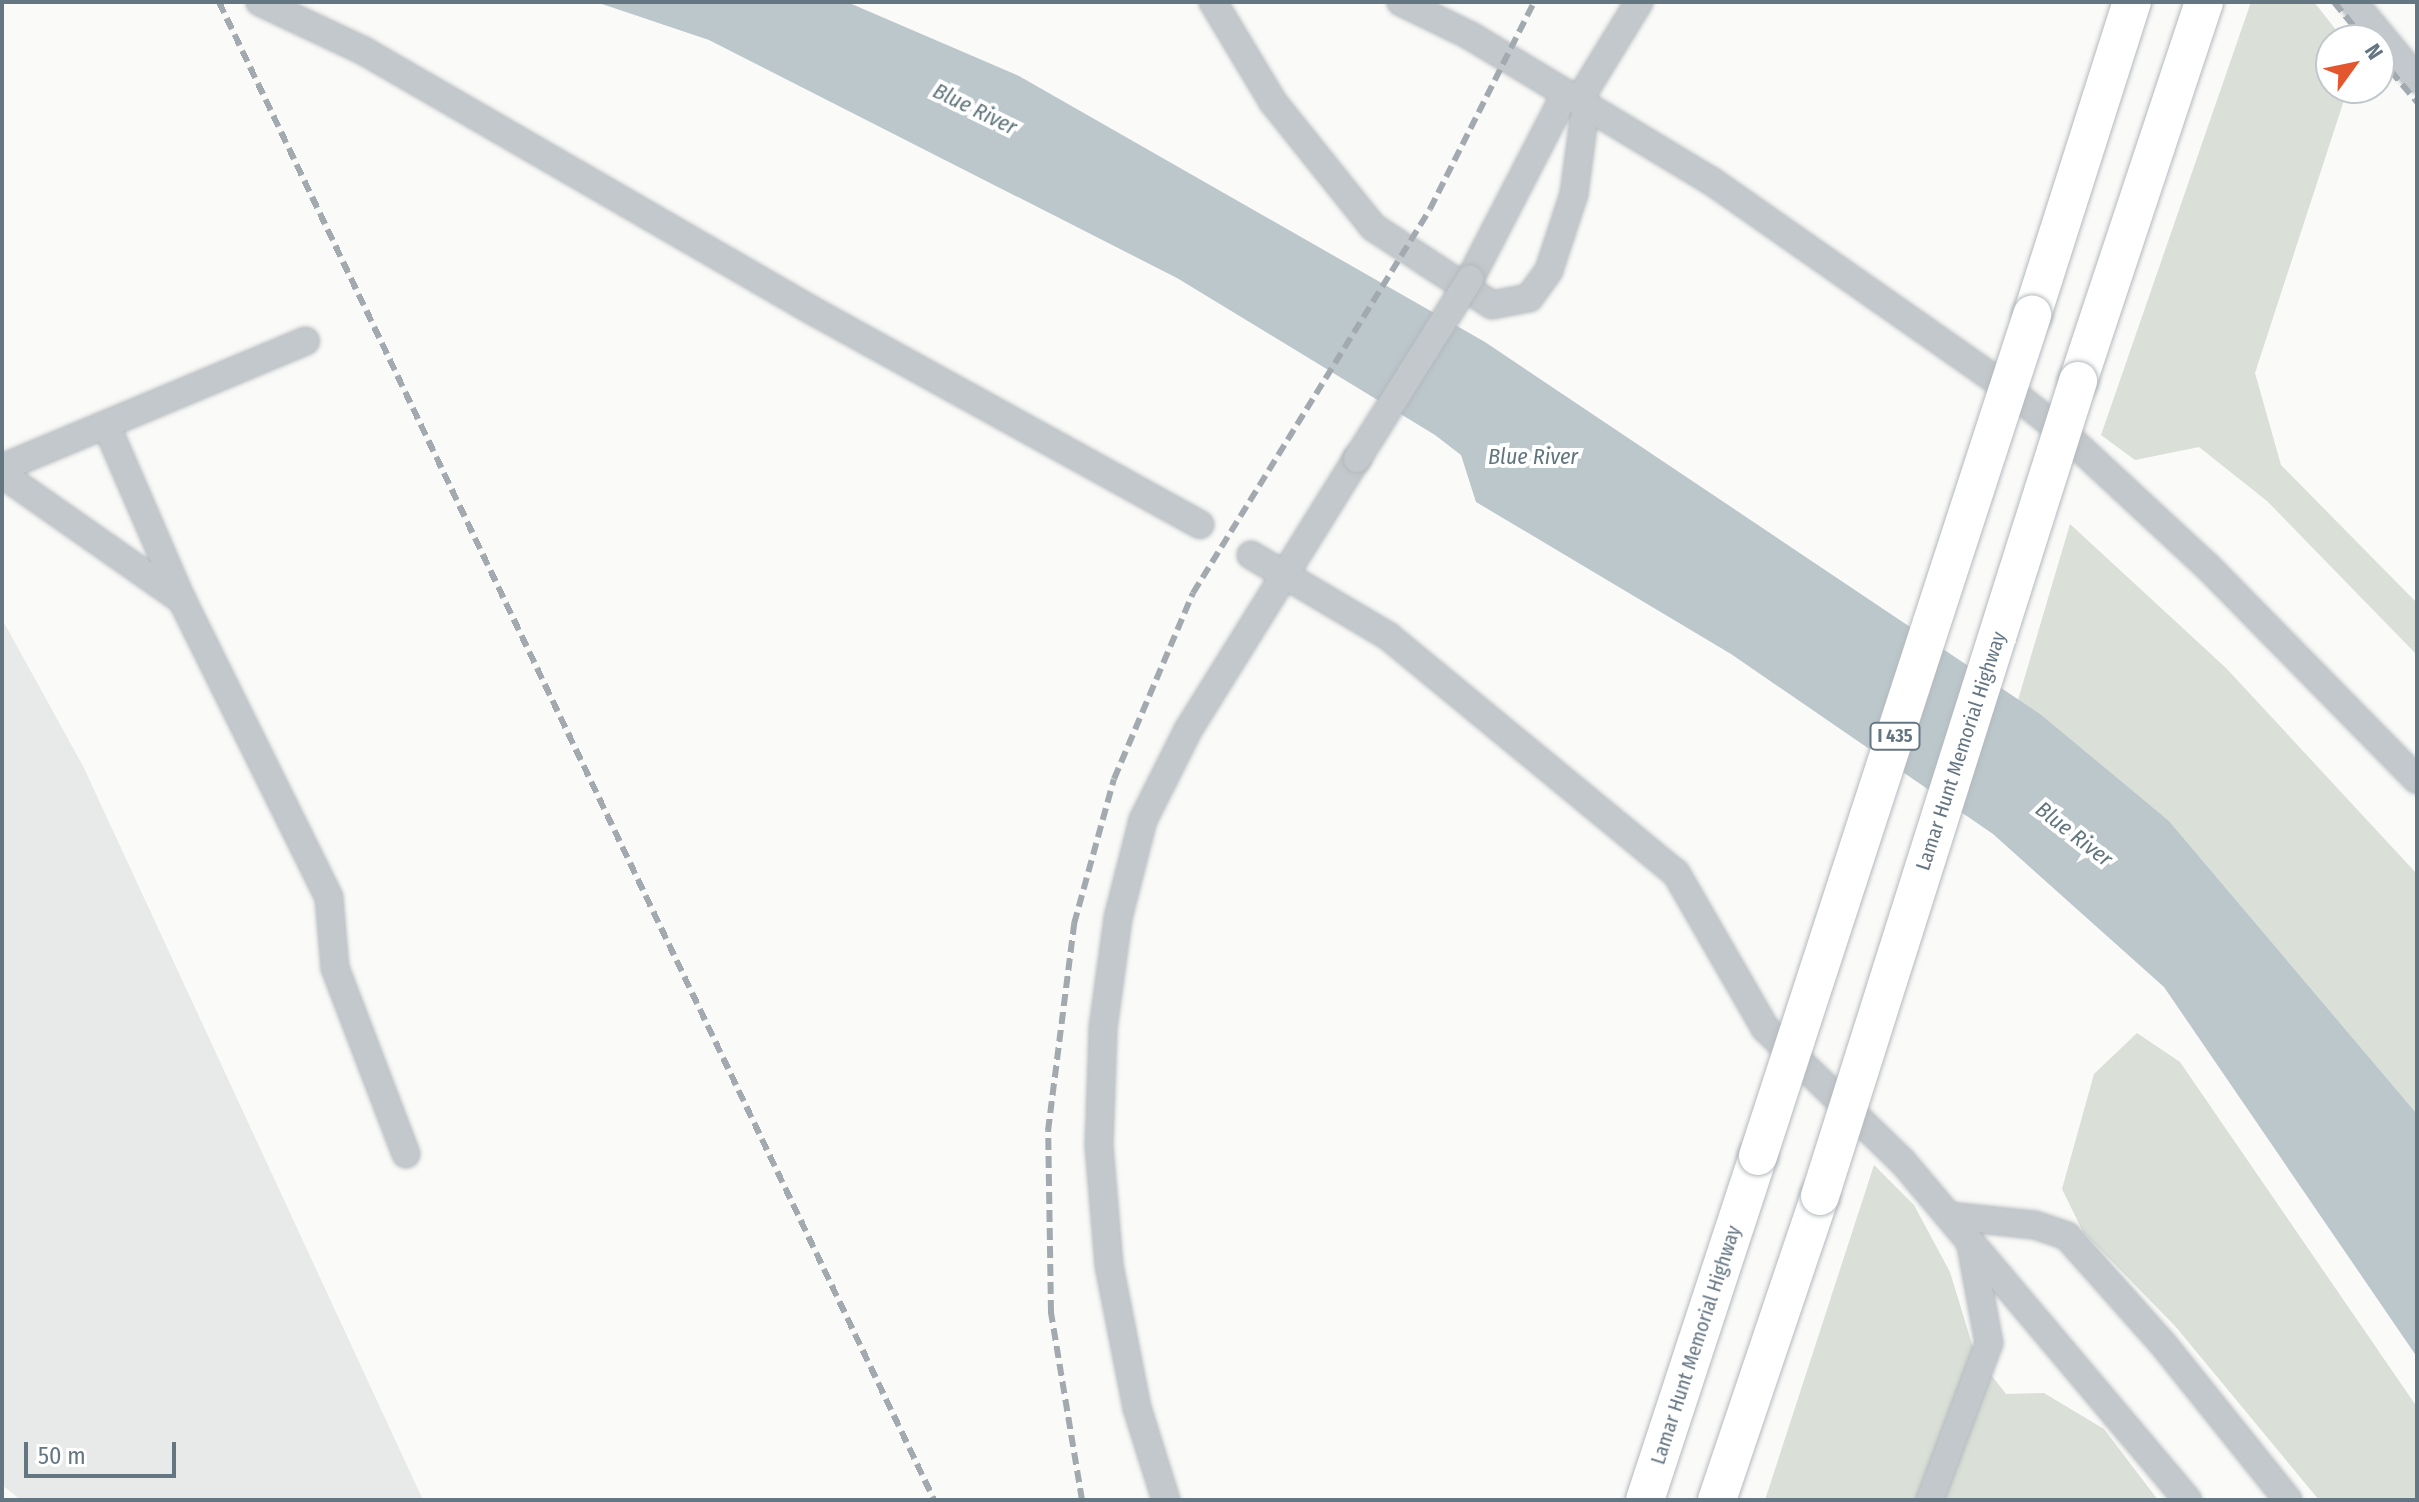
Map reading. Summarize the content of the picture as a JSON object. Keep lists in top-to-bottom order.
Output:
{
  "streets": {
    "highway": ["I 435", "Lamar Hunt Memorial Highway"]
  },
  "water": ["Blue River"],
  "scale_bar": "50 m",
  "north": "top right"
}
